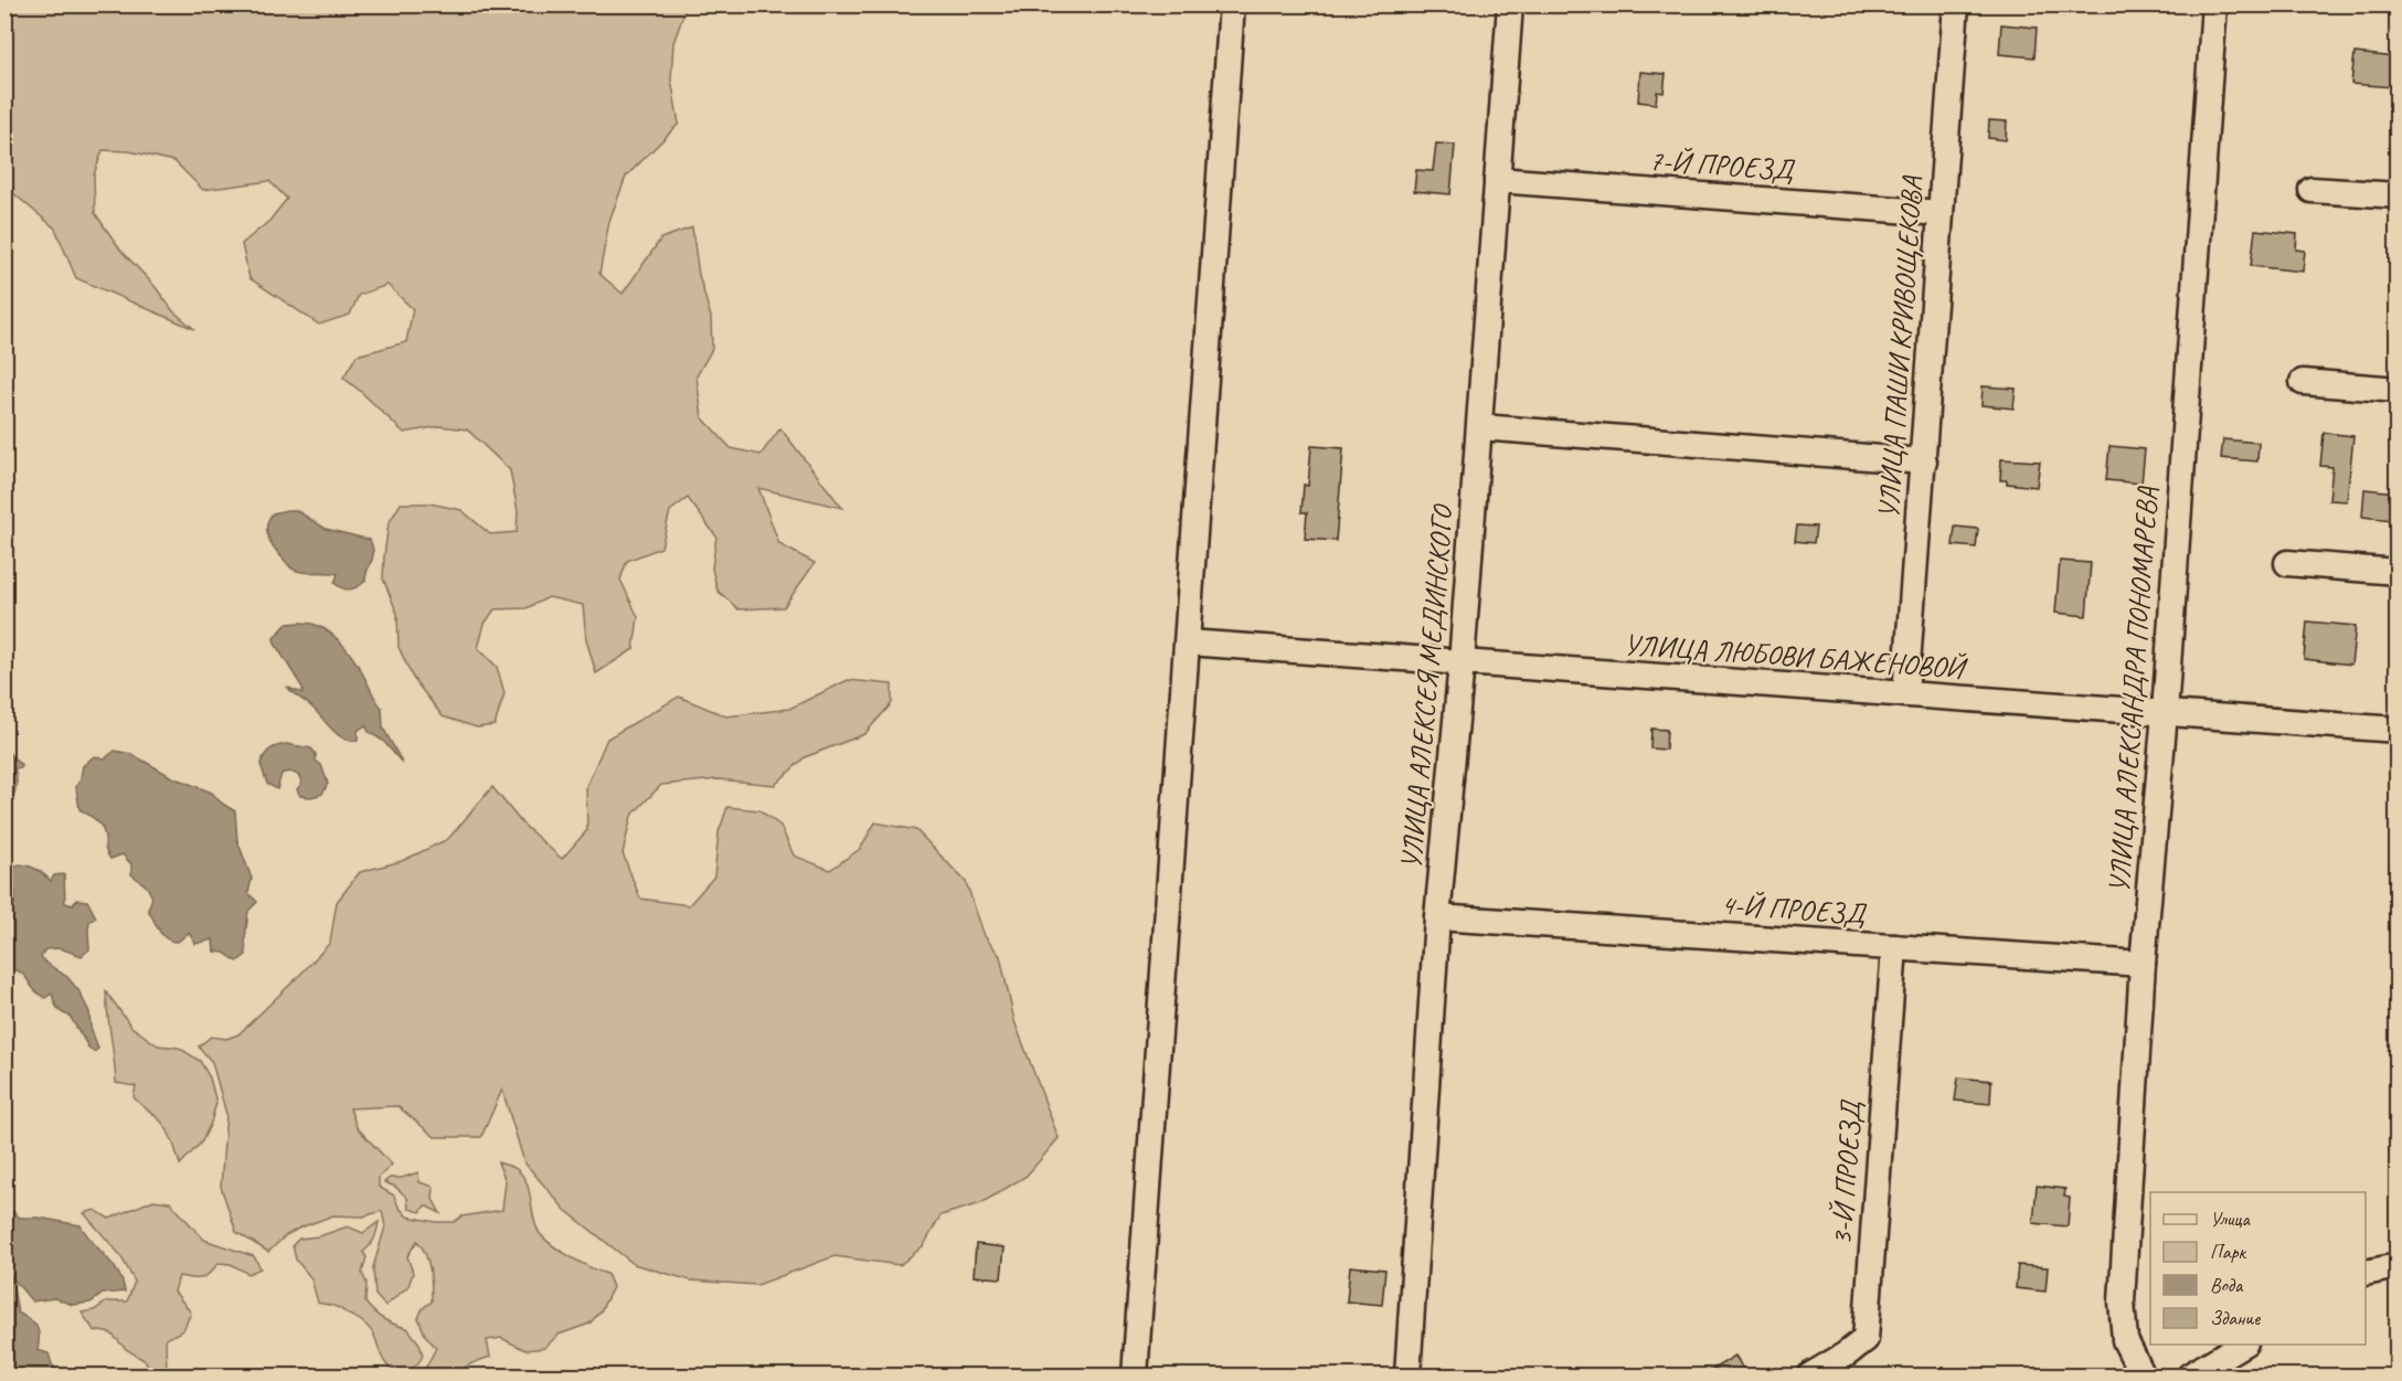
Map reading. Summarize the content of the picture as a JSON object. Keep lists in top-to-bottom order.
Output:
{
  "streets": {
    "street": [
      "7-Й ПРОЕЗД",
      "УЛИЦА ПАШИ КРИВОЩЕКОВА",
      "УЛИЦА ЛЮБОВИ БАЖЕНОВОЙ",
      "УЛИЦА АЛЕКСЕЯ МЕДИНСКОГО",
      "УЛИЦА АЛЕКСАНДРА ПОНОМАРЕВА",
      "4-Й ПРОЕЗД",
      "3-Й ПРОЕЗД"
    ]
  },
  "crossings": [
    ["7-Й ПРОЕЗД", "УЛИЦА ПАШИ КРИВОЩЕКОВА"],
    ["7-Й ПРОЕЗД", "УЛИЦА АЛЕКСЕЯ МЕДИНСКОГО"],
    ["УЛИЦА ПАШИ КРИВОЩЕКОВА", "УЛИЦА ЛЮБОВИ БАЖЕНОВОЙ"],
    ["УЛИЦА ЛЮБОВИ БАЖЕНОВОЙ", "УЛИЦА АЛЕКСЕЯ МЕДИНСКОГО"],
    ["УЛИЦА ЛЮБОВИ БАЖЕНОВОЙ", "УЛИЦА АЛЕКСАНДРА ПОНОМАРЕВА"],
    ["УЛИЦА АЛЕКСЕЯ МЕДИНСКОГО", "4-Й ПРОЕЗД"],
    ["УЛИЦА АЛЕКСАНДРА ПОНОМАРЕВА", "4-Й ПРОЕЗД"],
    ["4-Й ПРОЕЗД", "3-Й ПРОЕЗД"]
  ],
  "legend": [
    "Улица",
    "Парк",
    "Вода",
    "Здание"
  ]
}
